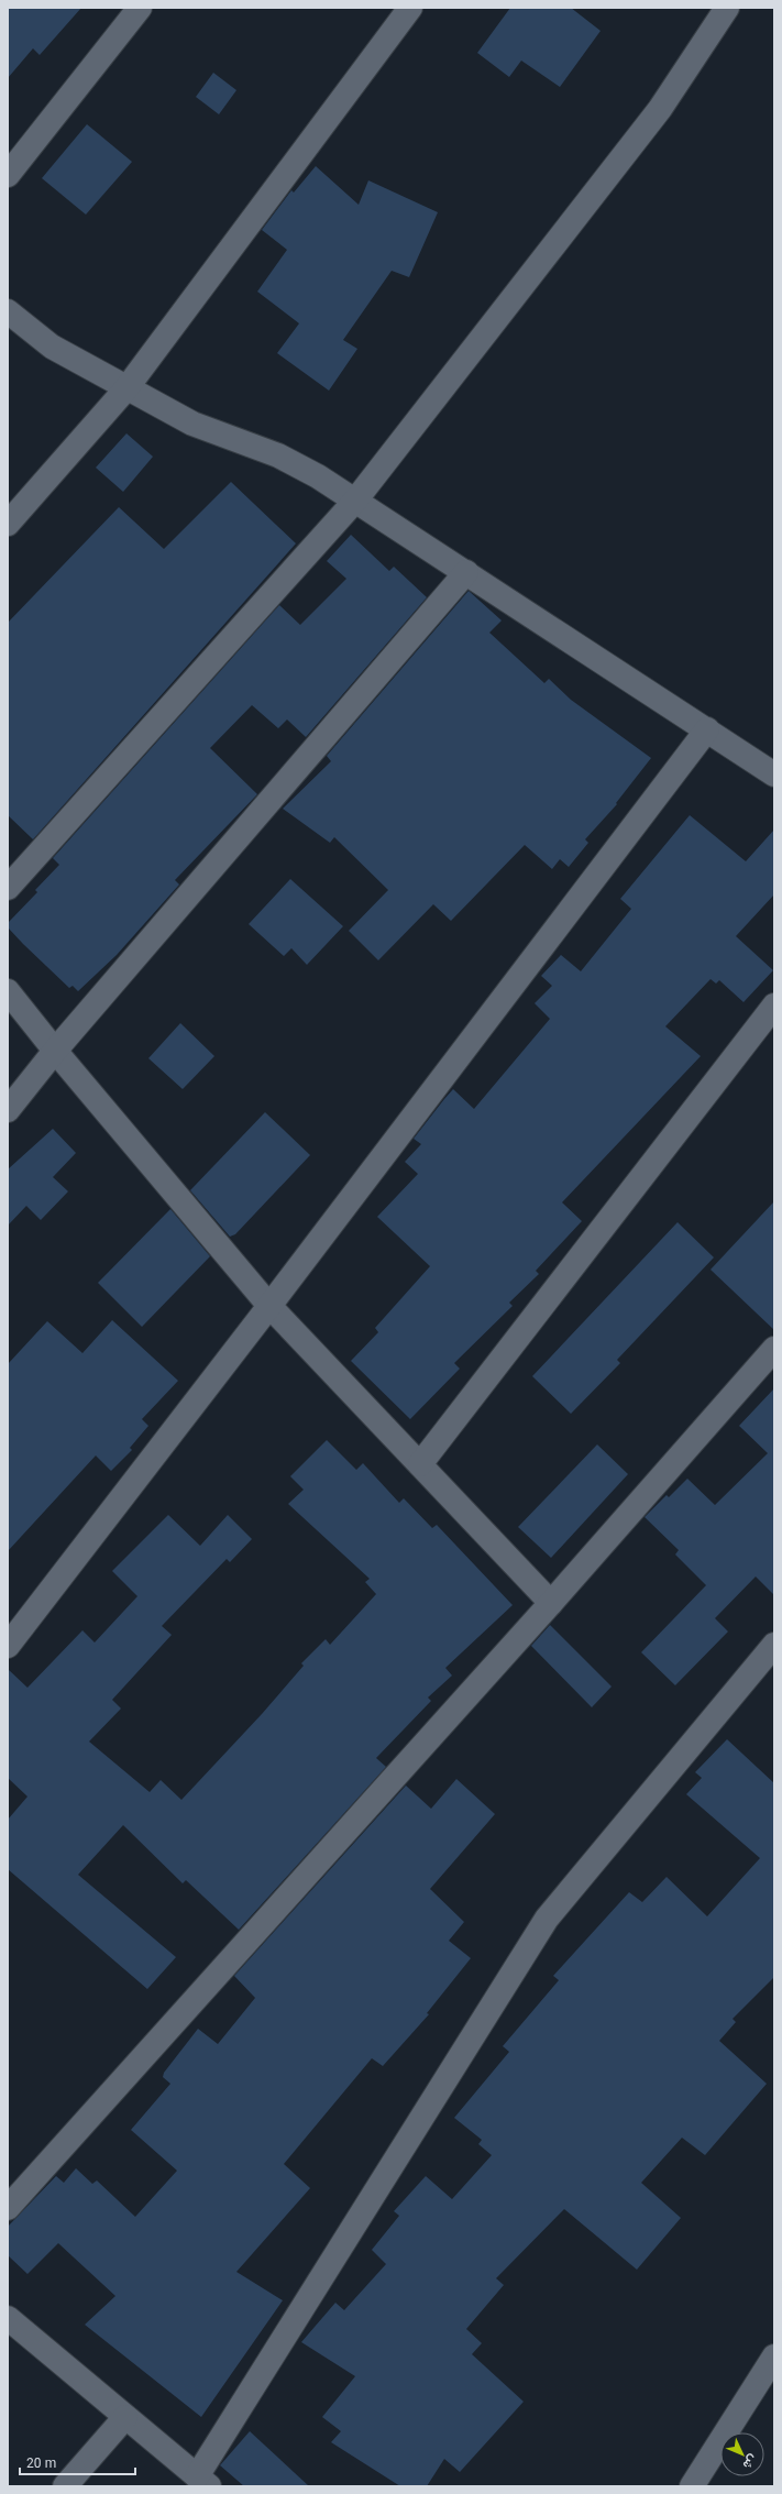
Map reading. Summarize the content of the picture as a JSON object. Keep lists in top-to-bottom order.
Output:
{
  "scale_bar": "20 m",
  "north": "bottom right"
}
